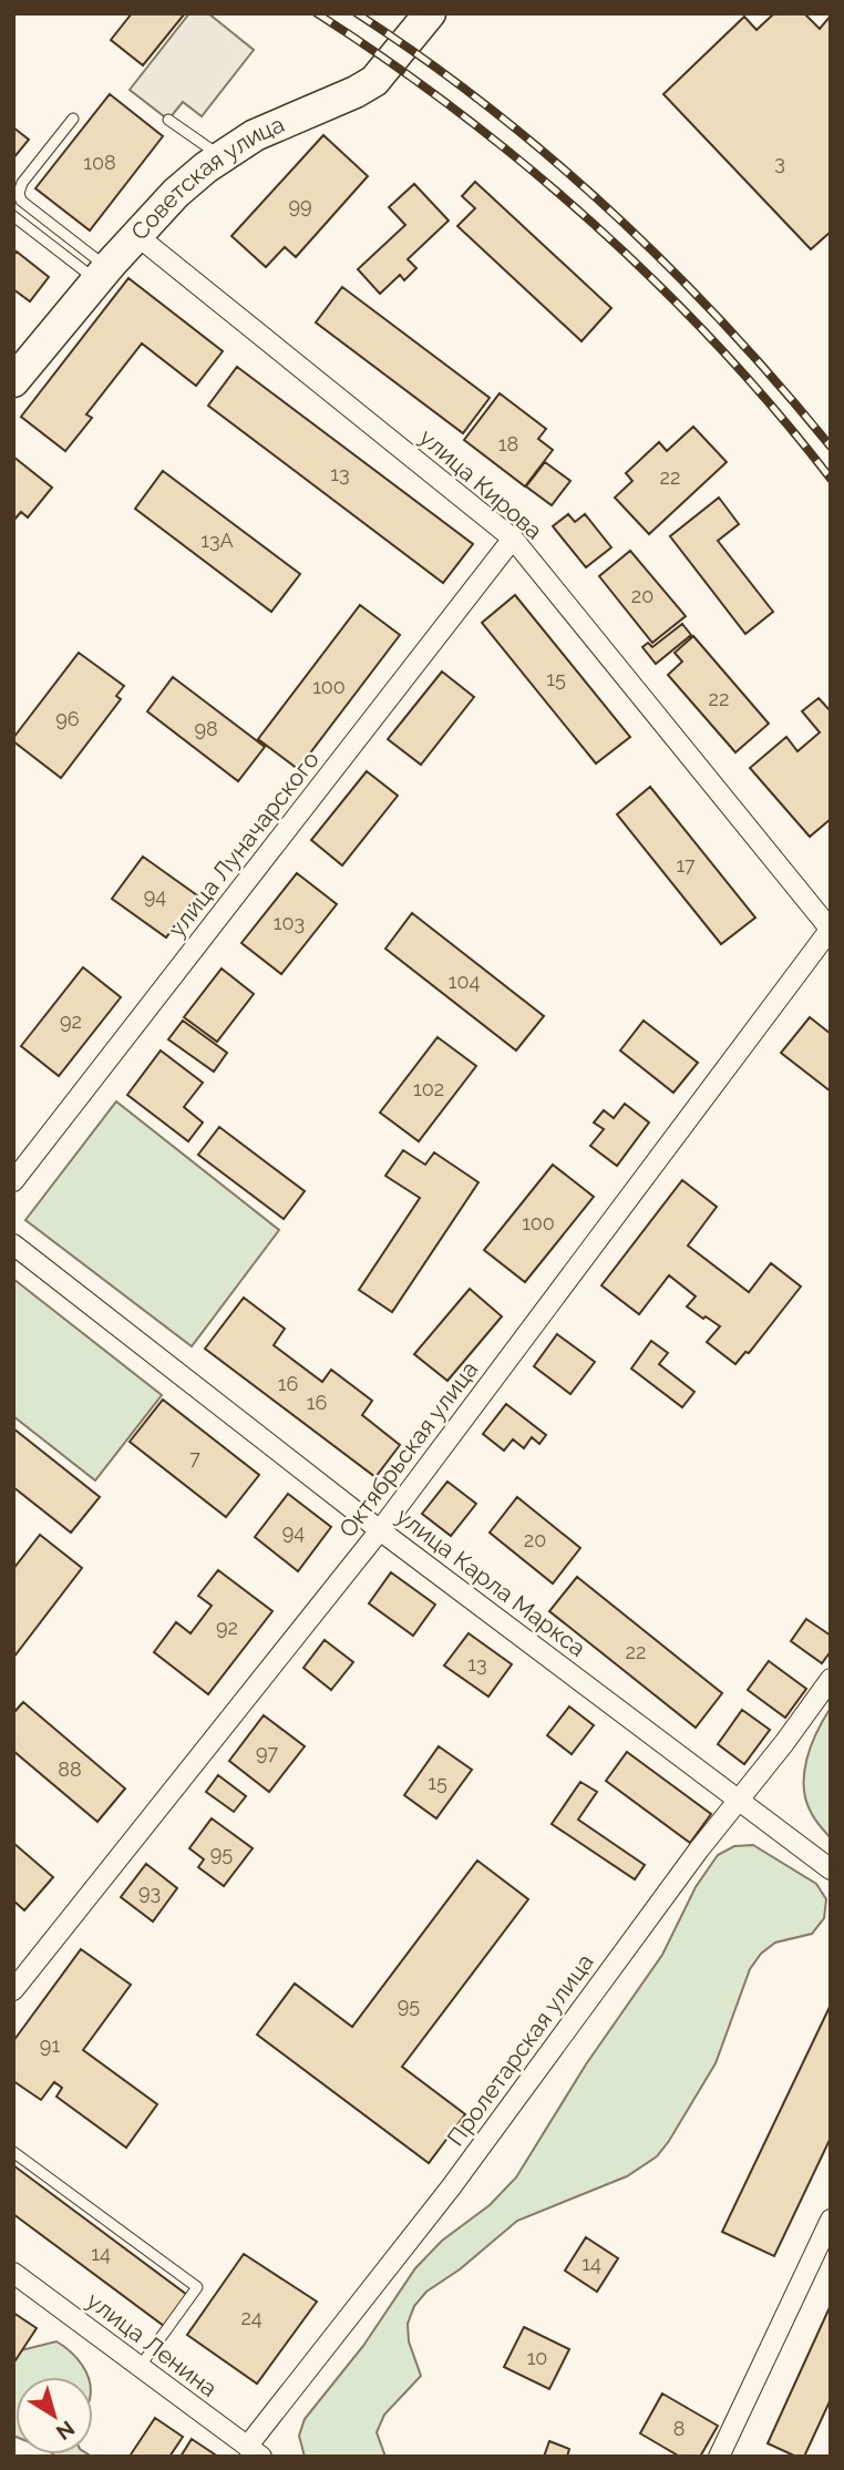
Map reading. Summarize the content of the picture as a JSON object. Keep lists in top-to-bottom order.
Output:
{
  "streets": {
    "main road": ["Советская улица"],
    "street": [
      "улица Кирова",
      "улица Луначарского",
      "Октябрьская улица",
      "улица Карла Маркса",
      "Пролетарская улица",
      "улица Ленина"
    ]
  },
  "crossings": [
    ["Советская улица", "улица Кирова"],
    ["улица Кирова", "улица Луначарского"],
    ["улица Кирова", "Октябрьская улица"],
    ["Октябрьская улица", "улица Карла Маркса"],
    ["улица Карла Маркса", "Пролетарская улица"],
    ["Пролетарская улица", "улица Ленина"]
  ],
  "house_numbers": [
    "108",
    "3",
    "99",
    "18",
    "13",
    "22",
    "13А",
    "20",
    "15",
    "100",
    "22",
    "96",
    "98",
    "17",
    "94",
    "103",
    "104",
    "92",
    "102",
    "100",
    "16",
    "16",
    "7",
    "94",
    "20",
    "92",
    "22",
    "13",
    "97",
    "88",
    "15",
    "95",
    "93",
    "95",
    "91",
    "14",
    "14",
    "24",
    "10",
    "8"
  ],
  "north": "bottom right"
}
